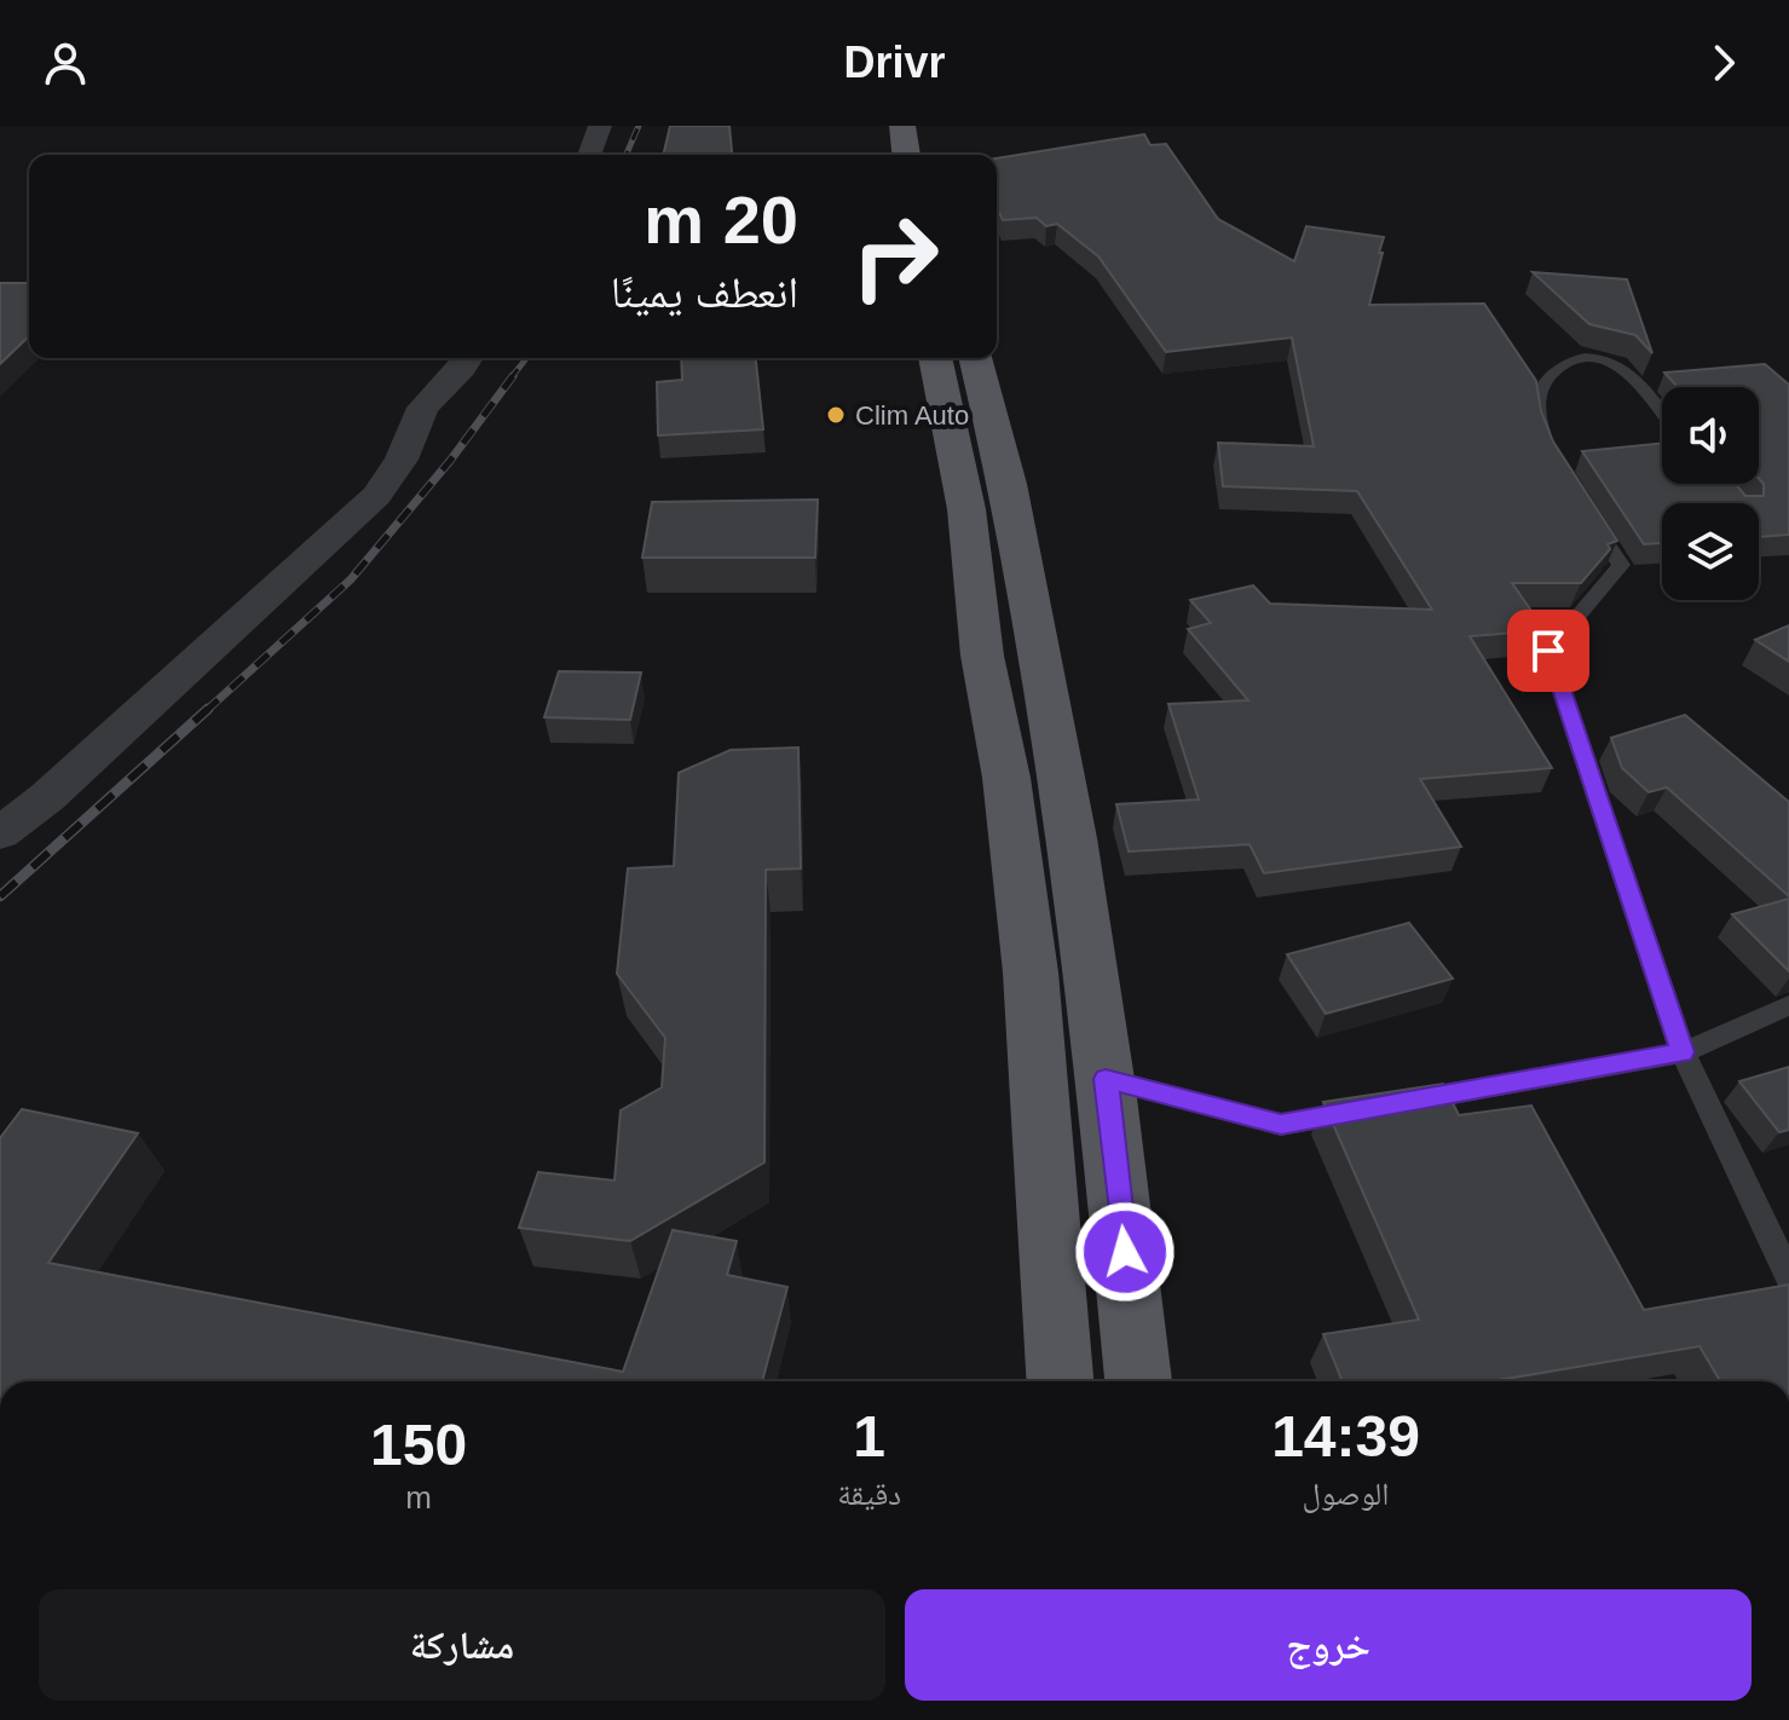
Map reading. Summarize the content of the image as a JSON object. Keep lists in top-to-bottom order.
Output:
{
  "places": ["Clim Auto"],
  "page": {
    "header": "Drivr",
    "turn": ["20 m", "انعطف يمينًا"],
    "eta": [
      "14:39",
      "الوصول",
      "1",
      "دقيقة",
      "150",
      "m"
    ],
    "buttons": ["خروج", "مشاركة"]
  }
}
